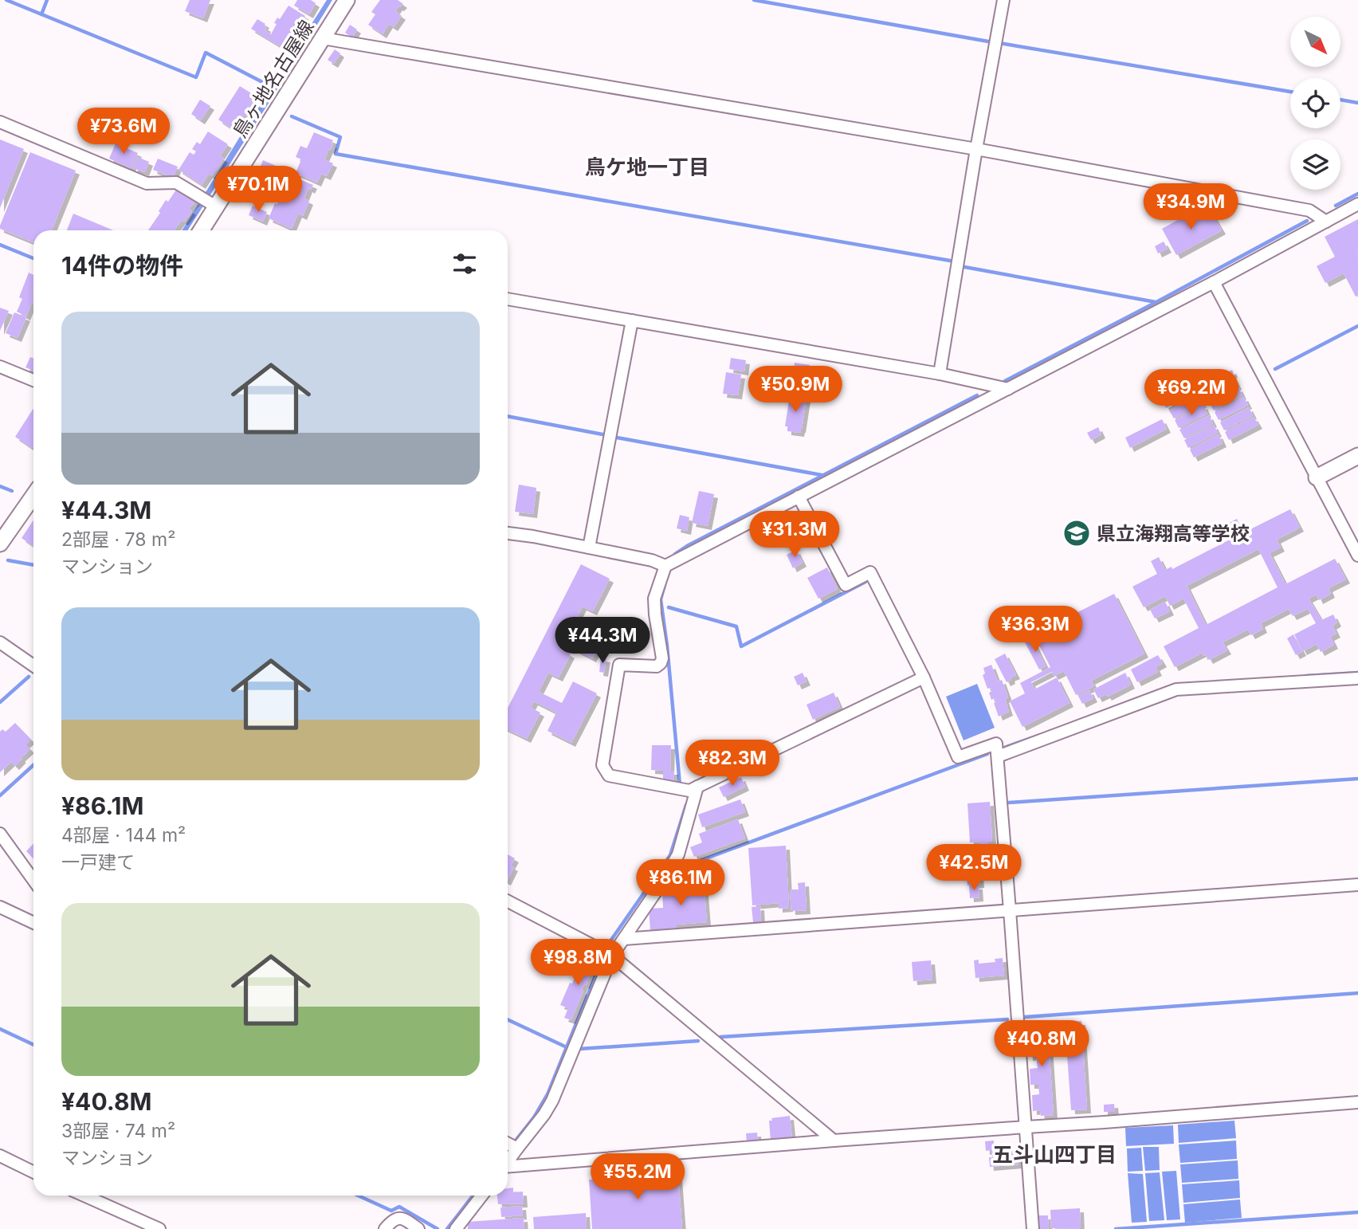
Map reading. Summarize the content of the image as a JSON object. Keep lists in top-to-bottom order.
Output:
{
  "streets": {
    "main road": ["鳥ヶ地名古屋線"]
  },
  "districts": ["鳥ケ地一丁目", "五斗山四丁目"],
  "places": {
    "school or university": ["県立海翔高等学校"]
  },
  "north": "bottom right",
  "page": {
    "price": [
      "¥73.6M",
      "¥70.1M",
      "¥34.9M",
      "¥50.9M",
      "¥69.2M",
      "¥31.3M",
      "¥36.3M",
      "¥44.3M",
      "¥82.3M",
      "¥42.5M",
      "¥86.1M",
      "¥98.8M",
      "¥40.8M",
      "¥55.2M"
    ],
    "heading": "14件の物件",
    "list": [
      {
        "name": "¥44.3M",
        "note": "2部屋 · 78 m² · マンション"
      },
      {
        "name": "¥86.1M",
        "note": "4部屋 · 144 m² · 一戸建て"
      },
      {
        "name": "¥40.8M",
        "note": "3部屋 · 74 m² · マンション"
      }
    ]
  }
}
